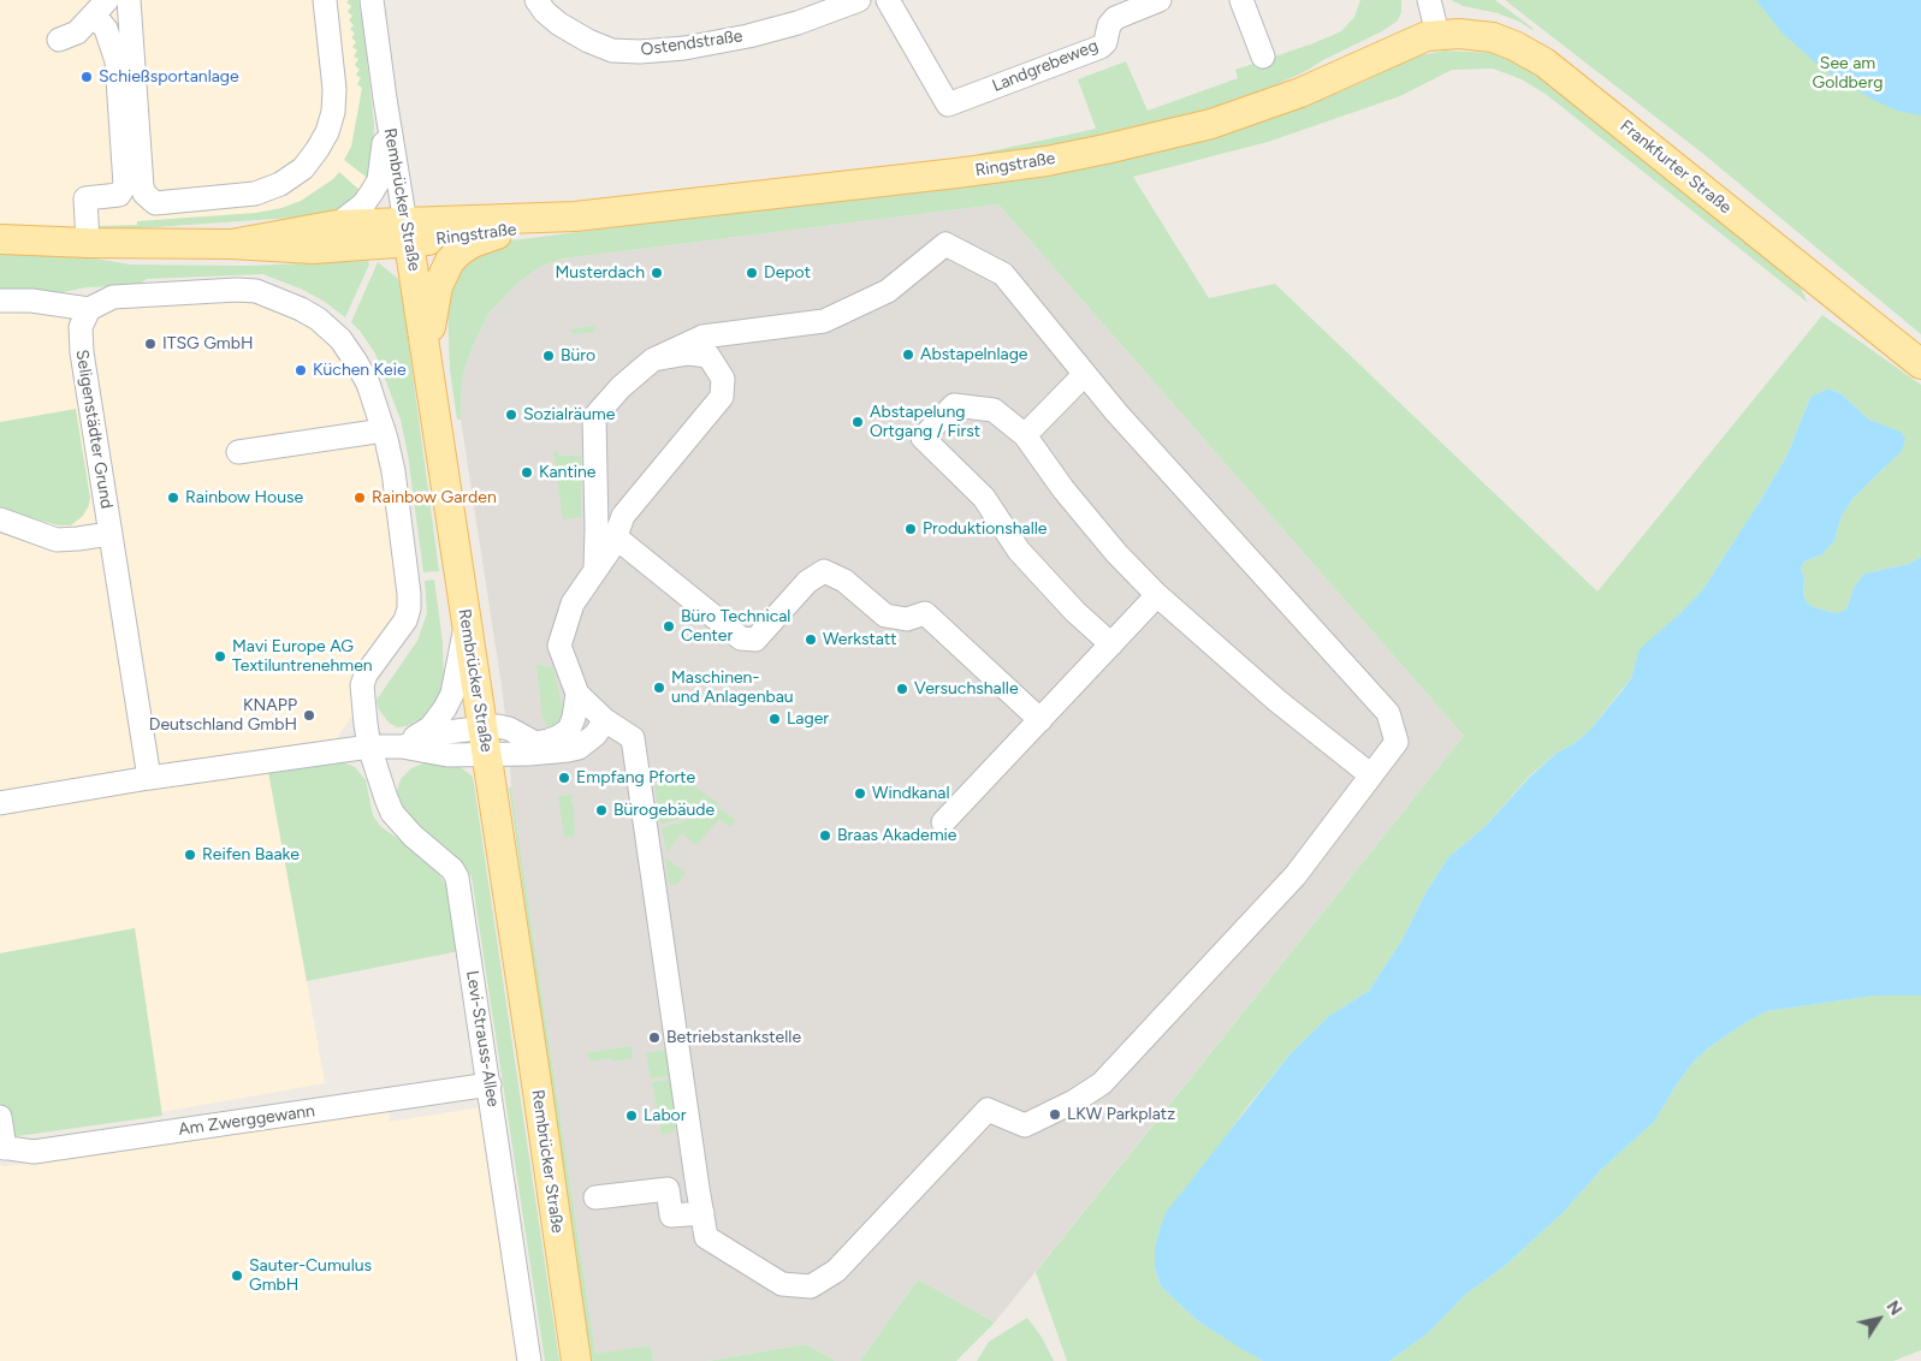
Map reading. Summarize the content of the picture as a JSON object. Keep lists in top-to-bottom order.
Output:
{
  "streets": {
    "main road": ["Ringstraße", "Frankfurter Straße", "Rembrücker Straße"],
    "street": [
      "Ostendstraße",
      "Landgrebeweg",
      "Seligenstädter Grund",
      "Levi-Strauss-Allee",
      "Am Zwerggewann"
    ]
  },
  "crossings": [
    ["Ringstraße", "Frankfurter Straße"],
    ["Ringstraße", "Rembrücker Straße"],
    ["Levi-Strauss-Allee", "Am Zwerggewann"]
  ],
  "parks": ["See am Goldberg"],
  "places": [
    "Schießsportanlage",
    "Musterdach",
    "Depot",
    "ITSG GmbH",
    "Abstapelnlage",
    "Büro",
    "Küchen Keie",
    "Sozialräume",
    "Abstapelung Ortgang / First",
    "Kantine",
    "Rainbow House",
    "Rainbow Garden",
    "Produktionshalle",
    "Büro Technical Center",
    "Werkstatt",
    "Mavi Europe AG Textiluntrenehmen",
    "Maschinen- und Anlagenbau",
    "Versuchshalle",
    "KNAPP Deutschland GmbH",
    "Lager",
    "Empfang Pforte",
    "Windkanal",
    "Bürogebäude",
    "Braas Akademie",
    "Reifen Baake",
    "Betriebstankstelle",
    "LKW Parkplatz",
    "Labor",
    "Sauter-Cumulus GmbH"
  ],
  "north": "top right"
}
